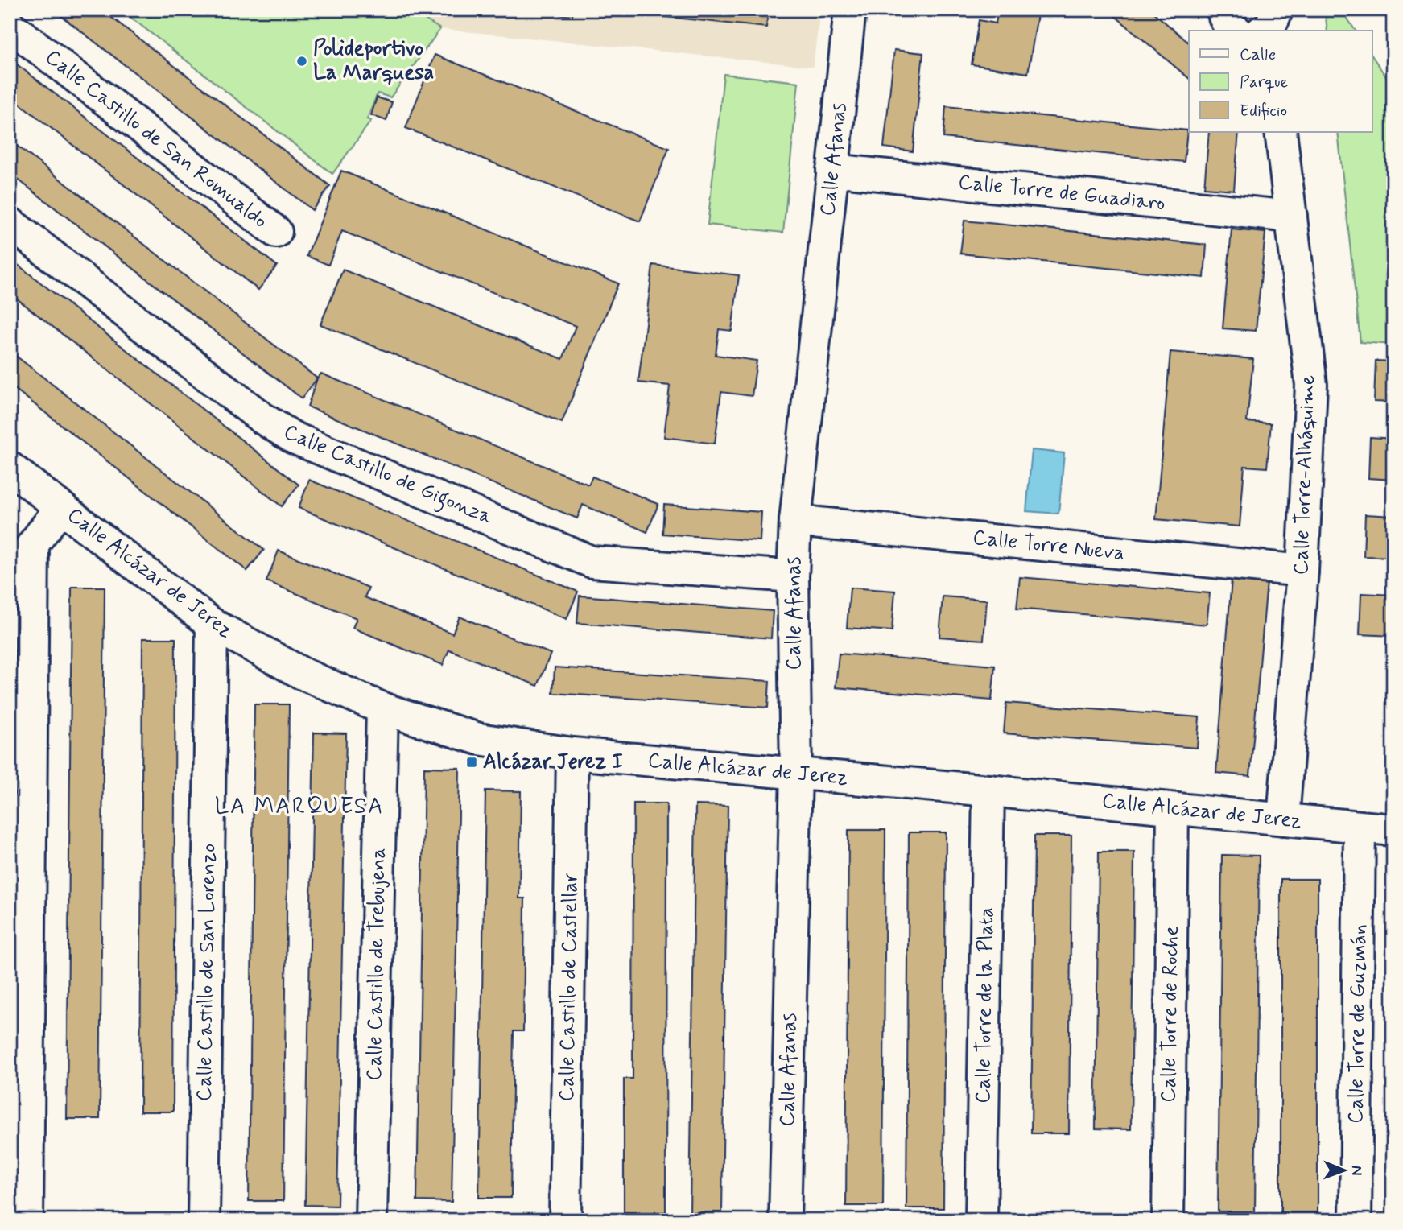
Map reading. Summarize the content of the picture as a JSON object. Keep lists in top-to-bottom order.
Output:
{
  "streets": {
    "street": [
      "Calle Castillo de San Romualdo",
      "Calle Afanas",
      "Calle Torre de Guadiaro",
      "Calle Castillo de Gigonza",
      "Calle Torre-Alháquime",
      "Calle Torre Nueva",
      "Calle Alcázar de Jerez",
      "Calle Castillo de Trebujena",
      "Calle Castillo de San Lorenzo",
      "Calle Castillo de Castellar",
      "Calle Torre de la Plata",
      "Calle Torre de Roche",
      "Calle Torre de Guzmán"
    ]
  },
  "crossings": [
    ["Calle Afanas", "Calle Torre de Guadiaro"],
    ["Calle Afanas", "Calle Castillo de Gigonza"],
    ["Calle Afanas", "Calle Torre Nueva"],
    ["Calle Afanas", "Calle Alcázar de Jerez"],
    ["Calle Torre de Guadiaro", "Calle Torre-Alháquime"],
    ["Calle Torre-Alháquime", "Calle Torre Nueva"],
    ["Calle Torre-Alháquime", "Calle Alcázar de Jerez"],
    ["Calle Alcázar de Jerez", "Calle Castillo de Trebujena"],
    ["Calle Alcázar de Jerez", "Calle Castillo de San Lorenzo"],
    ["Calle Alcázar de Jerez", "Calle Castillo de Castellar"],
    ["Calle Alcázar de Jerez", "Calle Torre de la Plata"],
    ["Calle Alcázar de Jerez", "Calle Torre de Roche"],
    ["Calle Alcázar de Jerez", "Calle Torre de Guzmán"]
  ],
  "districts": ["LA MARQUESA"],
  "places": {
    "other": ["Polideportivo La Marquesa"],
    "transit": ["Alcázar Jerez I"]
  },
  "legend": ["Calle", "Parque", "Edificio"],
  "north": "right"
}
